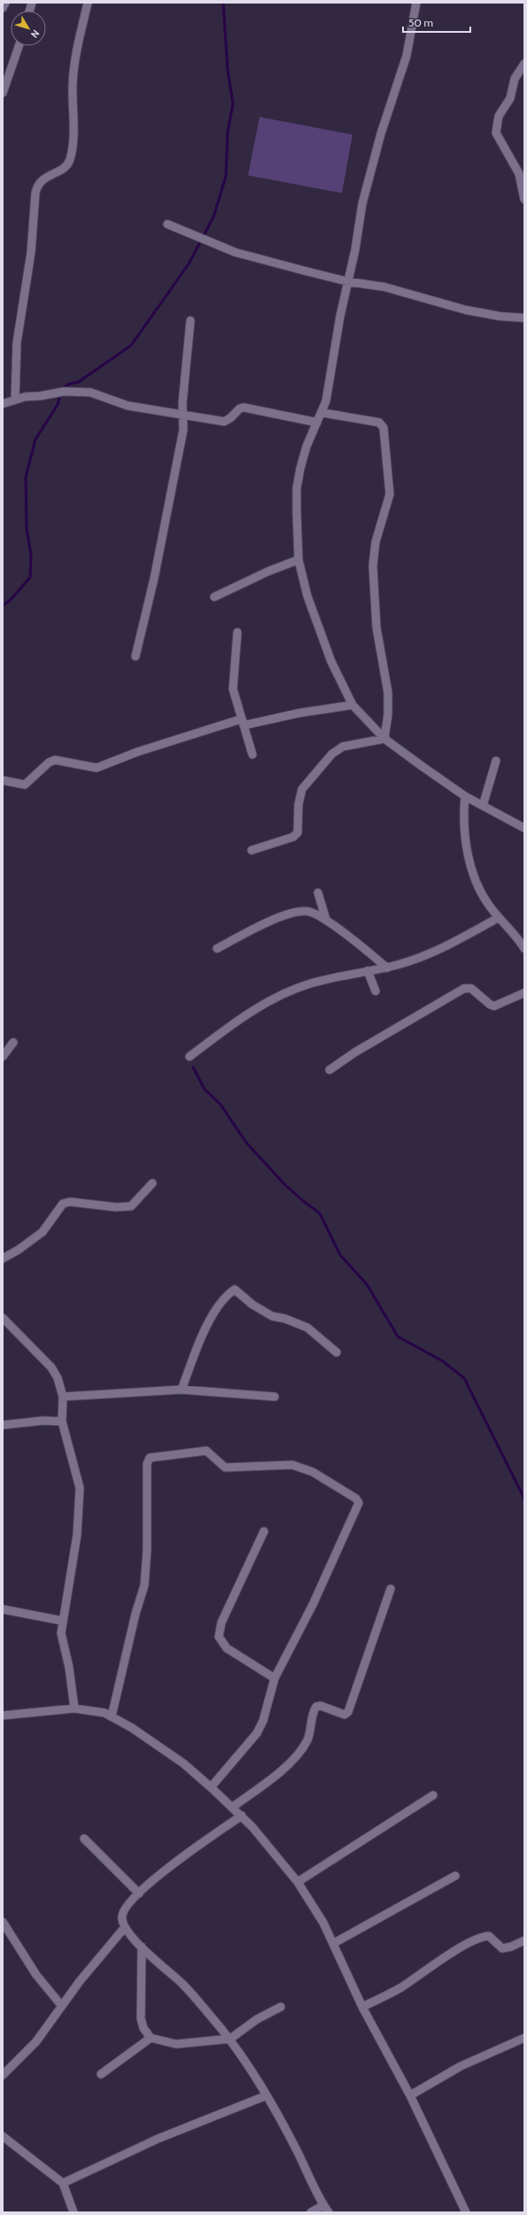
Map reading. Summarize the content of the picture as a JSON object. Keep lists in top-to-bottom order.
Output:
{
  "scale_bar": "50 m",
  "north": "bottom right"
}
